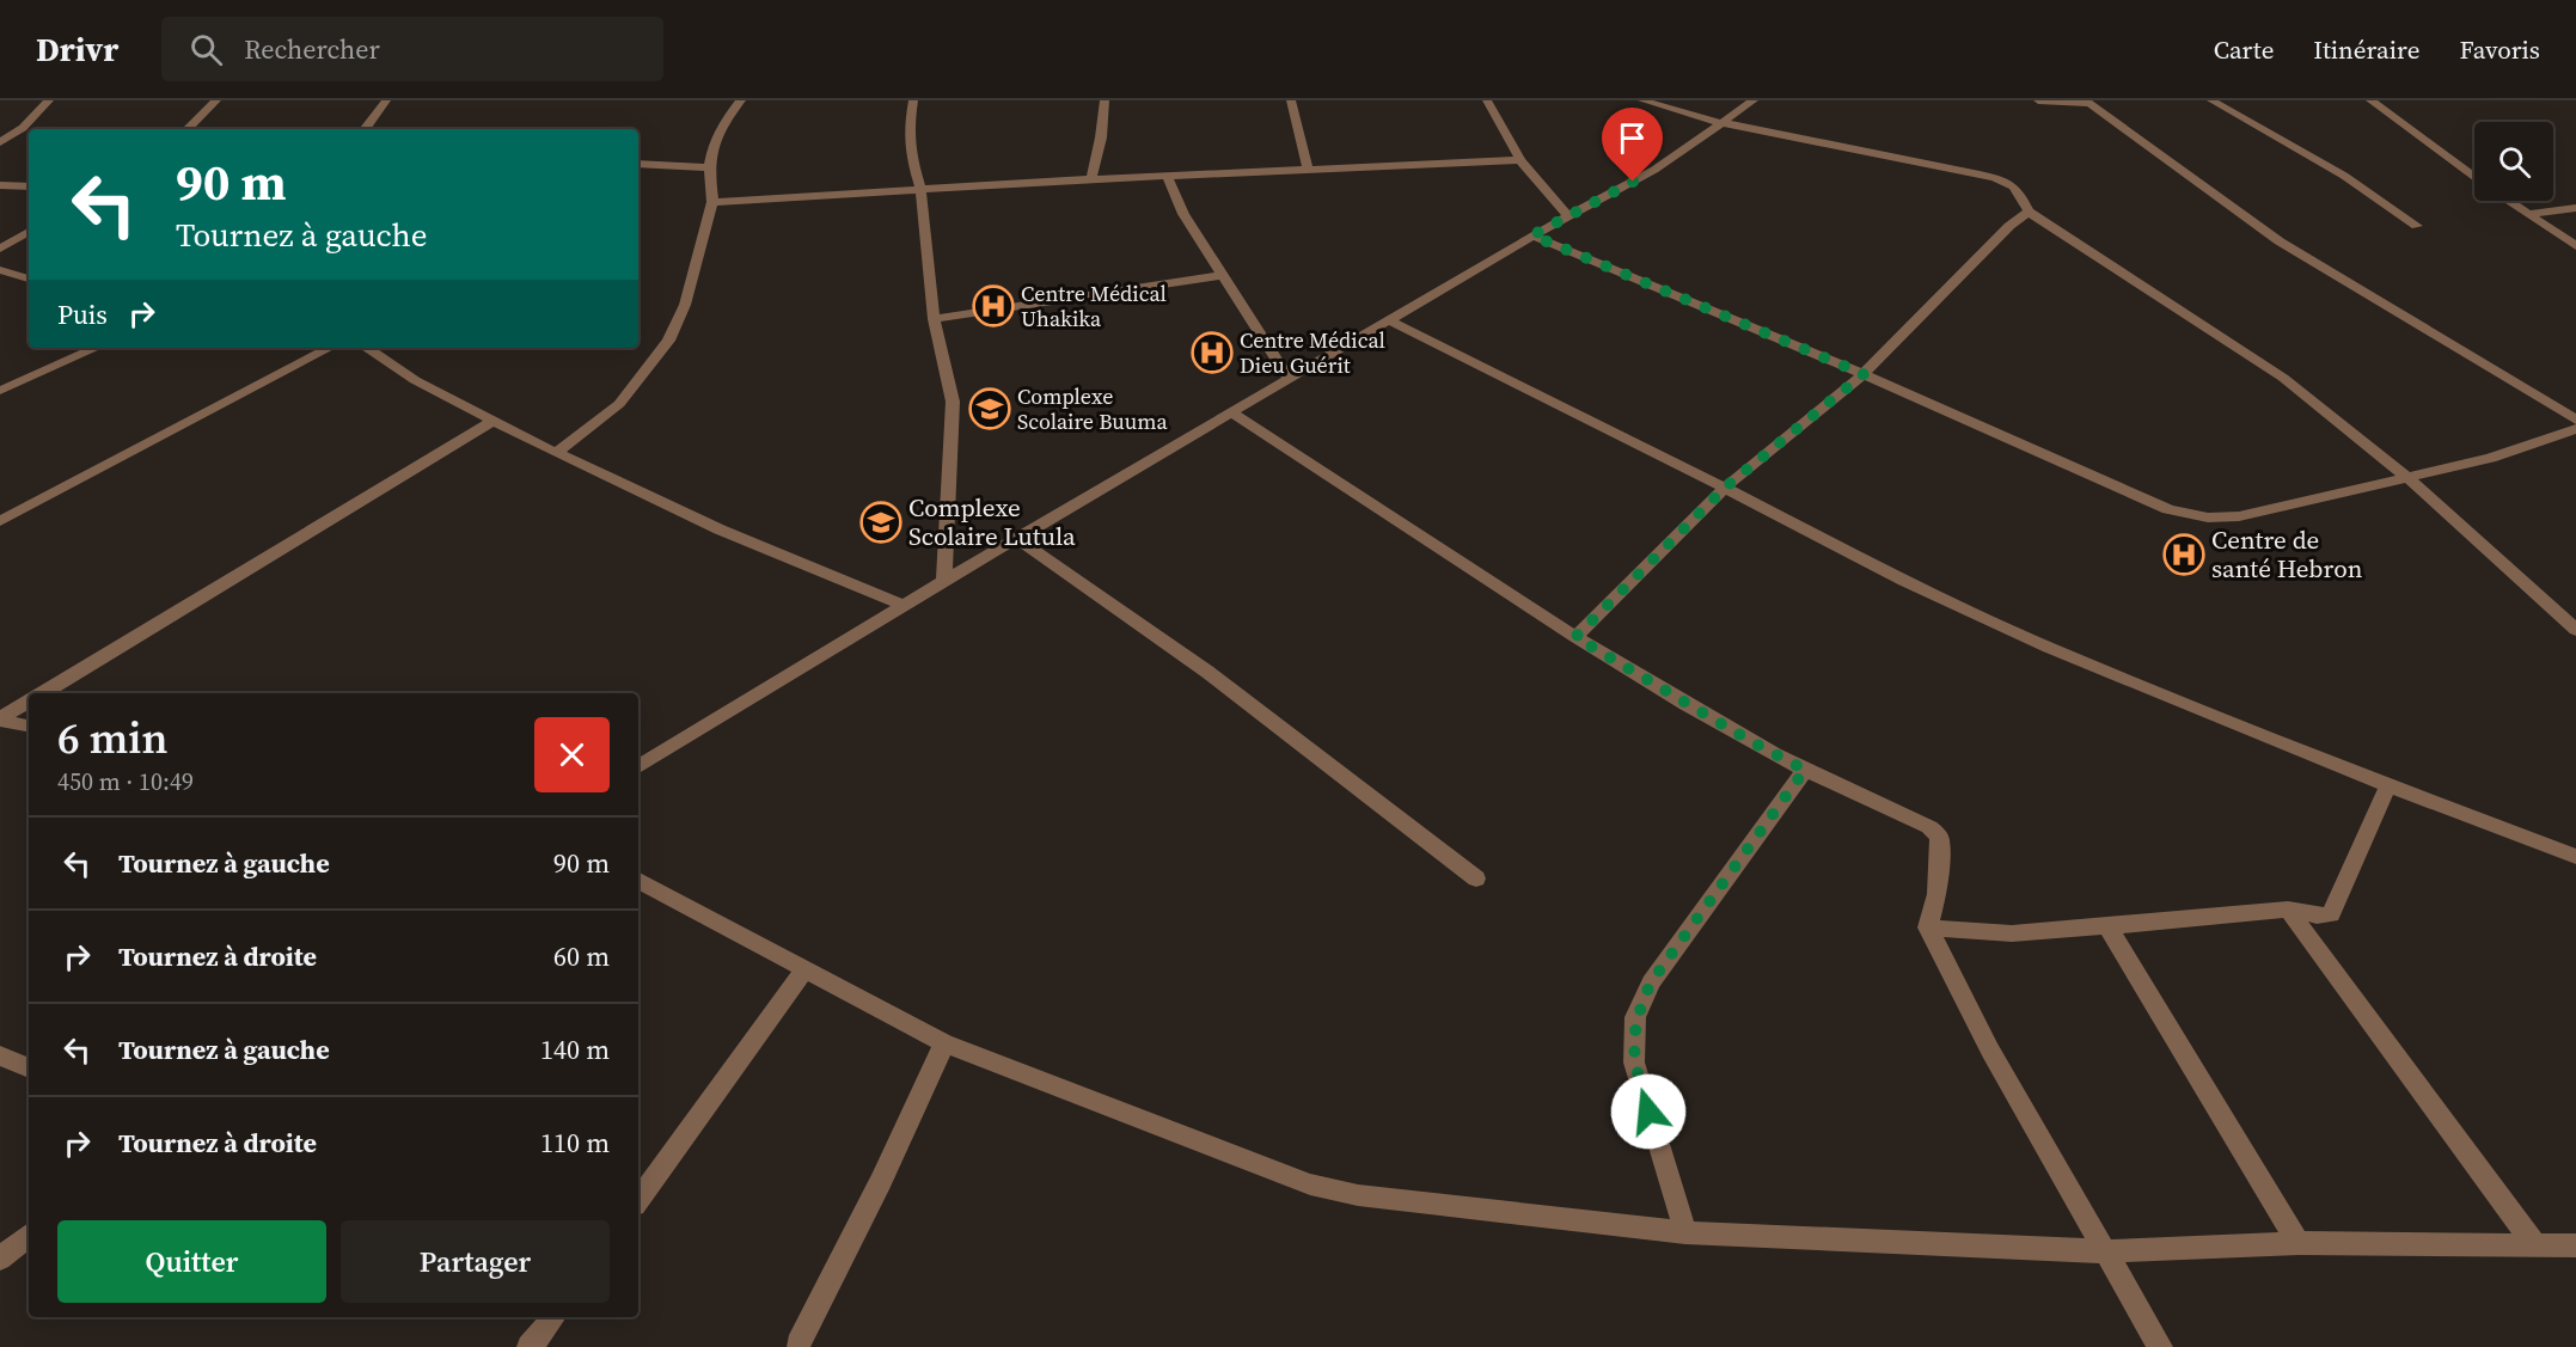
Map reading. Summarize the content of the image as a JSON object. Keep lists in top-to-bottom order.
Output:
{
  "places": {
    "hospital": ["Centre Médical Uhakika", "Centre Médical Dieu Guérit", "Centre de santé Hebron"],
    "school or university": ["Complexe Scolaire Buuma", "Complexe Scolaire Lutula"]
  },
  "page": {
    "header": "Drivr",
    "search": "Rechercher",
    "nav": ["Carte", "Itinéraire", "Favoris"],
    "turn": ["90 m", "Tournez à gauche"],
    "then": "Puis",
    "heading": ["6 min", "450 m · 10:49"],
    "list": [
      {
        "name": "Tournez à gauche",
        "value": "90 m"
      },
      {
        "name": "Tournez à droite",
        "value": "60 m"
      },
      {
        "name": "Tournez à gauche",
        "value": "140 m"
      },
      {
        "name": "Tournez à droite",
        "value": "110 m"
      }
    ],
    "buttons": ["Quitter", "Partager"]
  }
}
